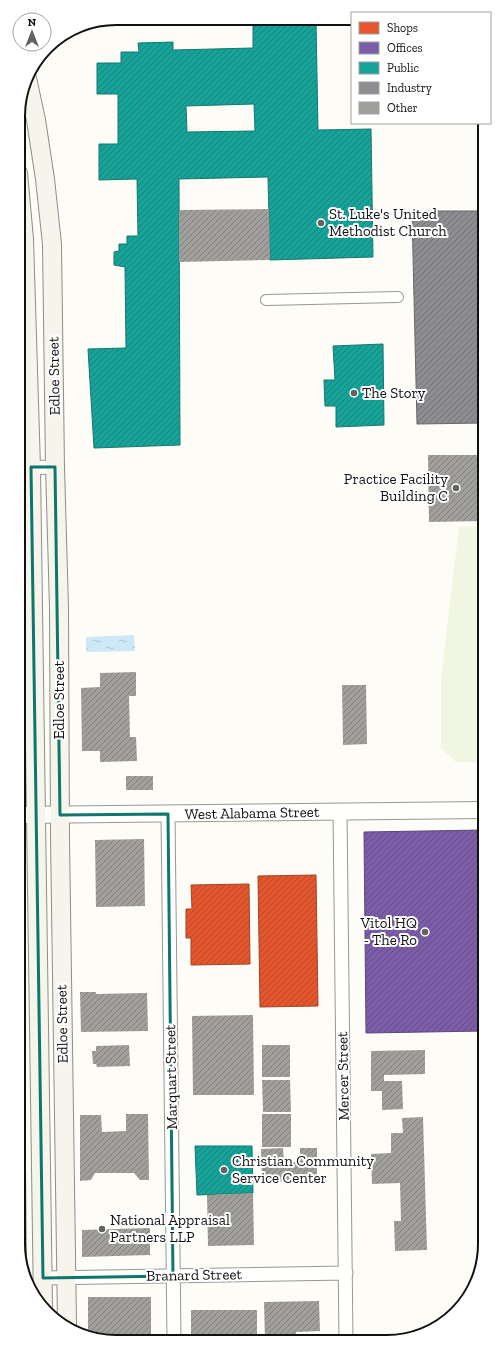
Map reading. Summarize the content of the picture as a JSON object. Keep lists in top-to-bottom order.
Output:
{
  "streets": {
    "main road": ["Edloe Street"],
    "street": [
      "West Alabama Street",
      "Mercer Street",
      "Marquart Street",
      "Branard Street"
    ]
  },
  "crossings": [
    ["Edloe Street", "West Alabama Street"],
    ["Edloe Street", "Branard Street"],
    ["West Alabama Street", "Mercer Street"],
    ["West Alabama Street", "Marquart Street"],
    ["Mercer Street", "Branard Street"],
    ["Marquart Street", "Branard Street"]
  ],
  "places": [
    "St. Luke's United Methodist Church",
    "The Story",
    "Practice Facility Building C",
    "Vitol HQ - The Ro",
    "Christian Community Service Center",
    "National Appraisal Partners LLP"
  ],
  "legend": [
    "Shops",
    "Offices",
    "Public",
    "Industry",
    "Other"
  ],
  "north": "top"
}
